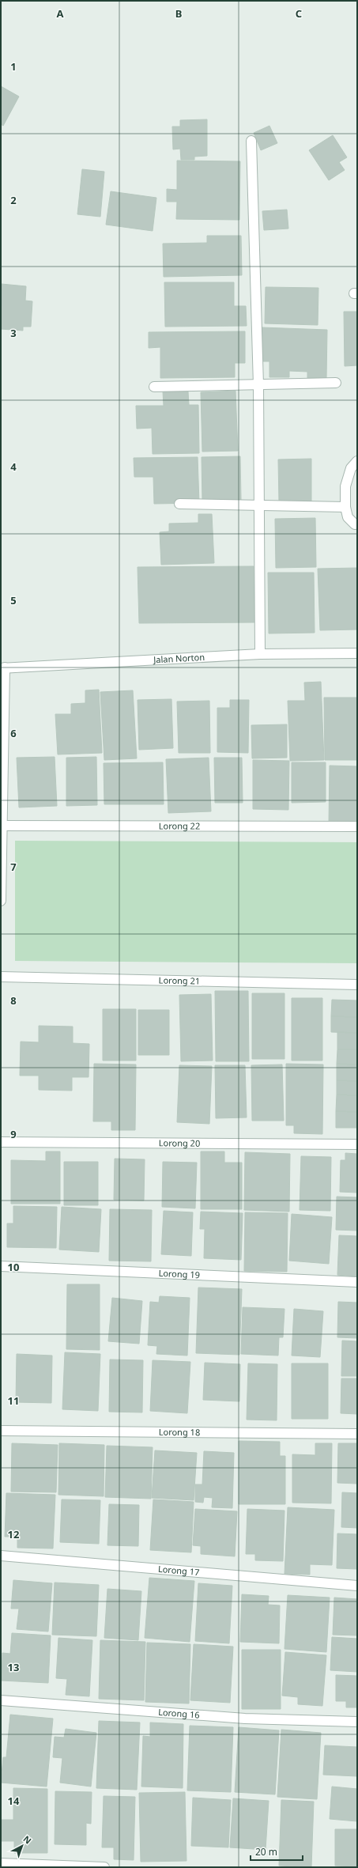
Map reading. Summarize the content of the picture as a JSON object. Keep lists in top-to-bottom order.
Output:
{
  "streets": {
    "street": [
      "Jalan Norton",
      "Lorong 22",
      "Lorong 21",
      "Lorong 20",
      "Lorong 19",
      "Lorong 18",
      "Lorong 17",
      "Lorong 16"
    ]
  },
  "scale_bar": "20 m",
  "north": "top right",
  "grid": {
    "columns": ["A", "B", "C"],
    "rows": [
      "1",
      "2",
      "3",
      "4",
      "5",
      "6",
      "7",
      "8",
      "9",
      "10",
      "11",
      "12",
      "13",
      "14"
    ]
  }
}
